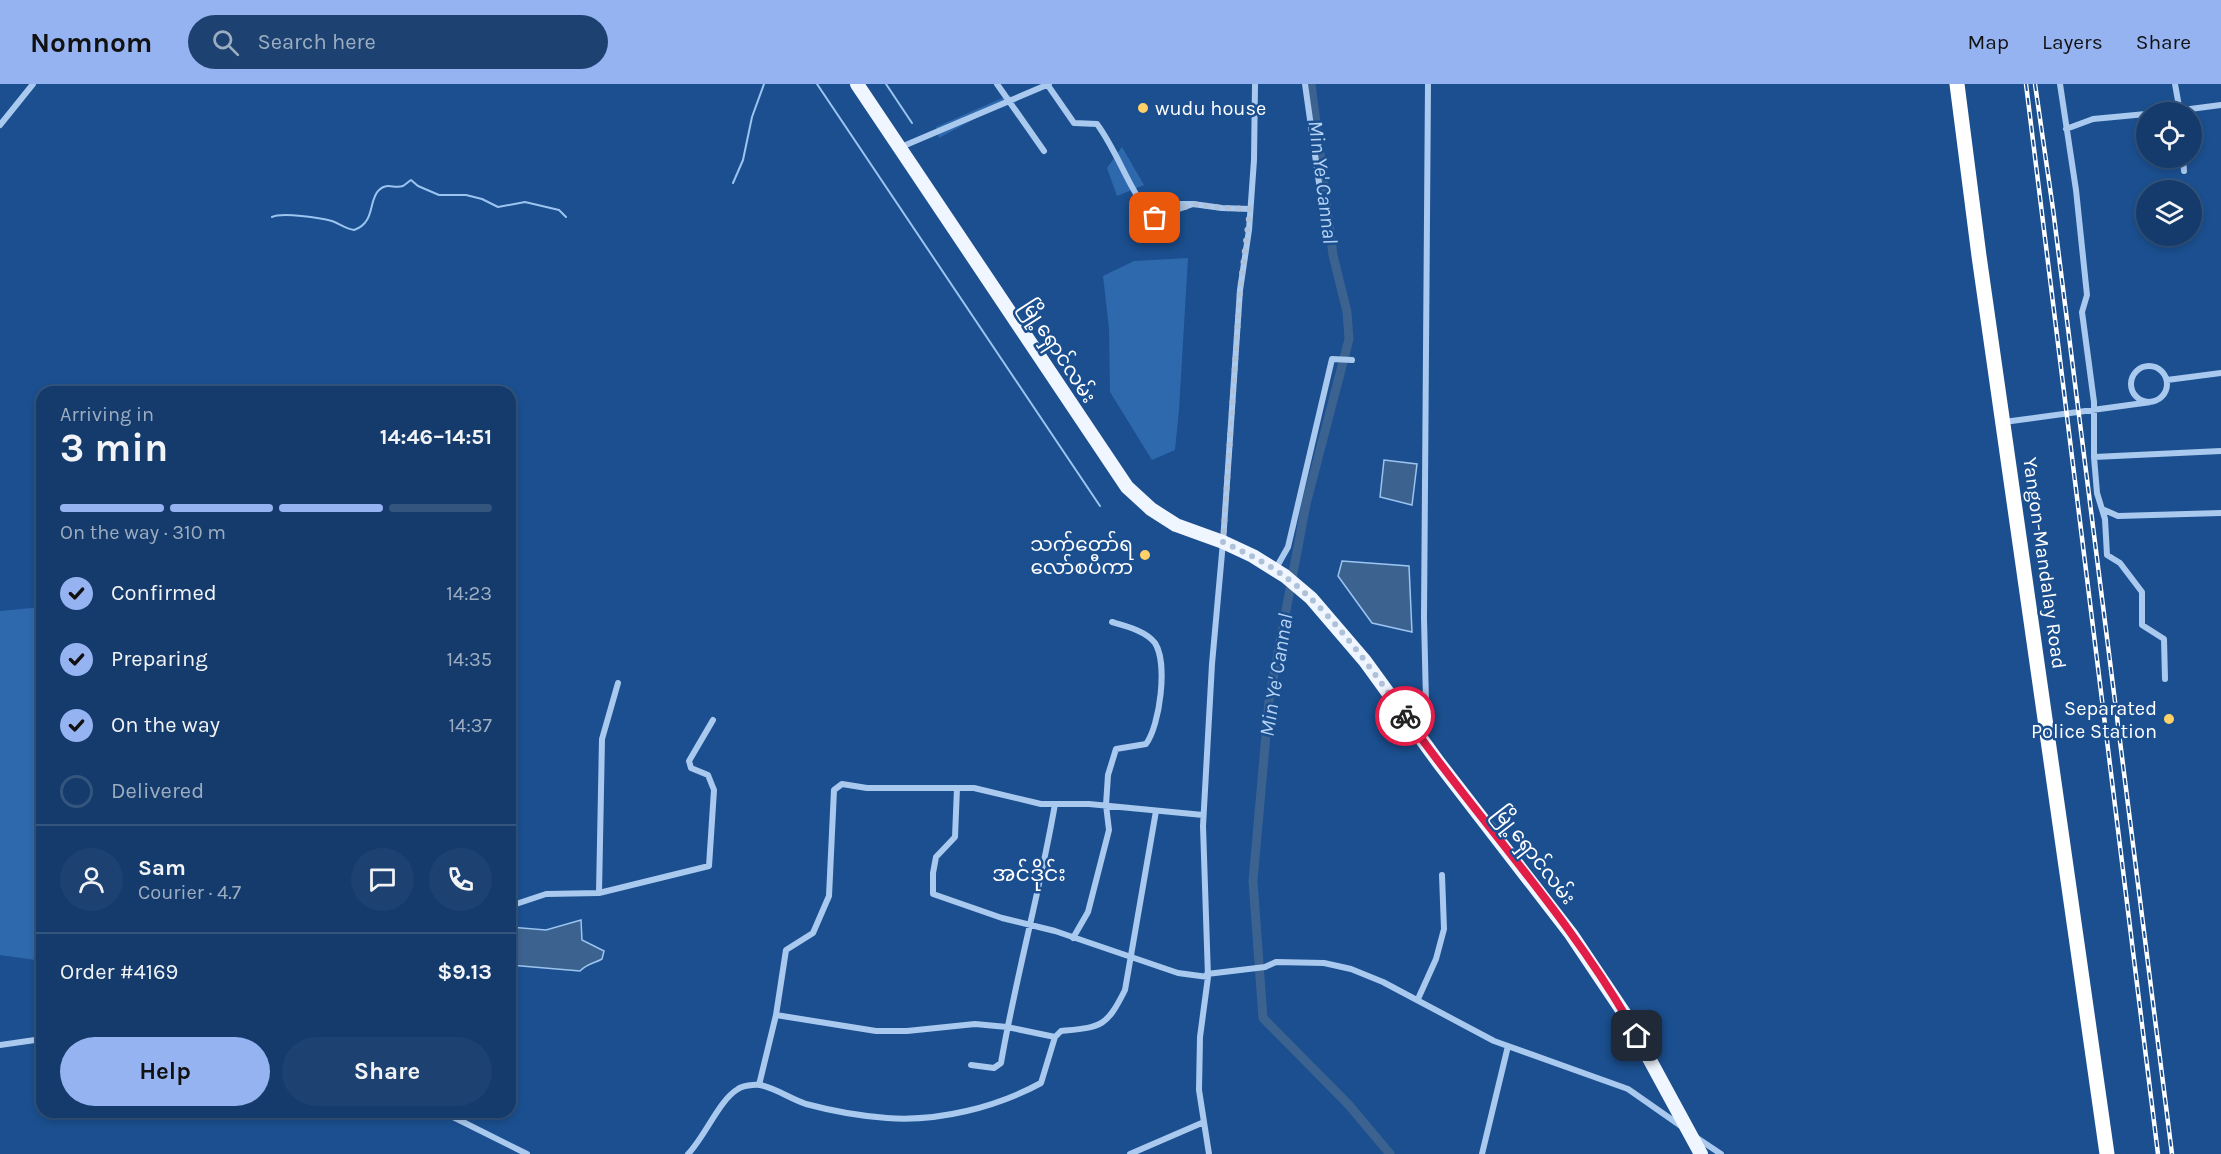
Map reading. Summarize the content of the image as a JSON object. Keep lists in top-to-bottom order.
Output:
{
  "streets": {
    "highway": ["Yangon-Mandalay Road"],
    "main road": ["မြို့ရှောင်လမ်း"]
  },
  "districts": ["အင်ဒိုင်း"],
  "water": ["Min Ye' Cannal"],
  "places": ["wudu house", "သက်တော်ရ လော်စပီကာ", "Separated Police Station"],
  "page": {
    "header": "Nomnom",
    "search": "Search here",
    "nav": ["Map", "Layers", "Share"],
    "heading": ["3 min", "Arriving in", "14:46–14:51"],
    "panel": [
      "Sam",
      "Courier · 4.7",
      "Order #4169",
      "$9.13"
    ],
    "bar": "On the way · 310 m",
    "list": [
      ["Confirmed", "14:23"],
      ["Preparing", "14:35"],
      ["On the way", "14:37"],
      "Delivered"
    ],
    "buttons": ["Help", "Share"]
  }
}
